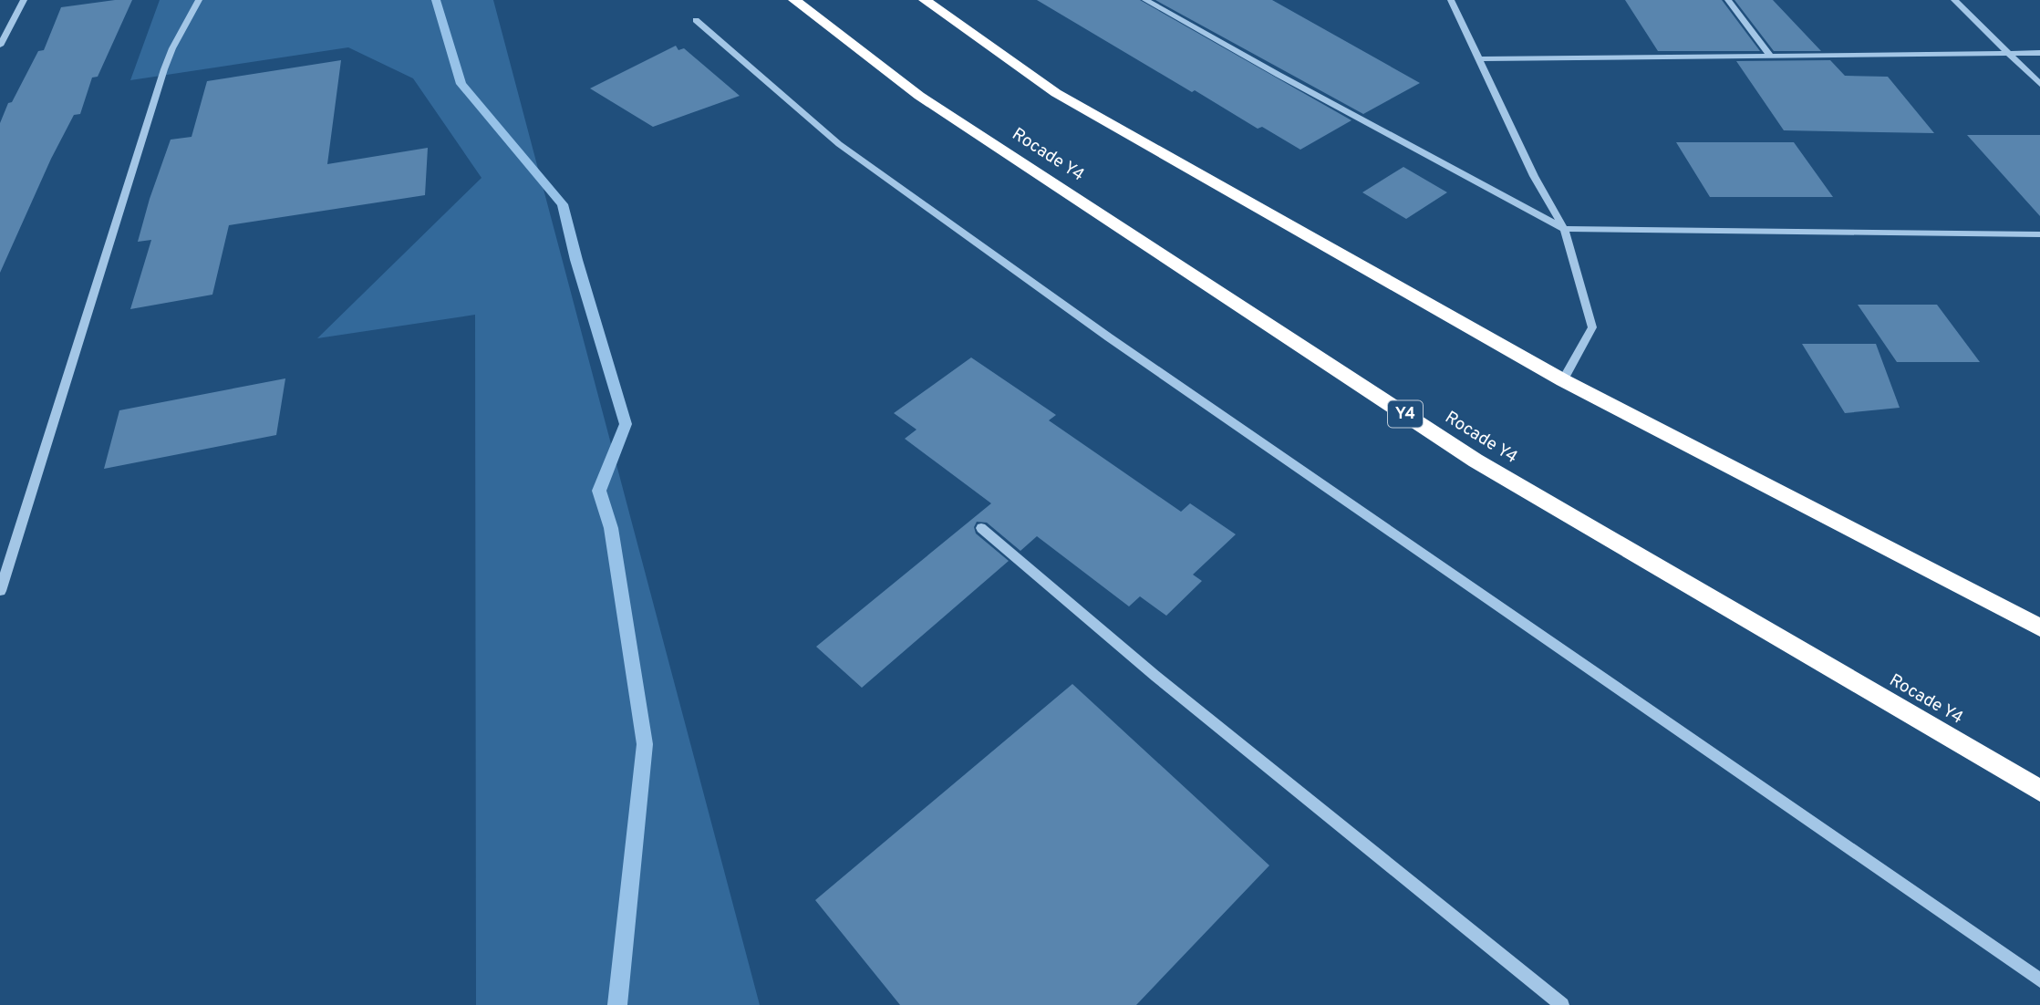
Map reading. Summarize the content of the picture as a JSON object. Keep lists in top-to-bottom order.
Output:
{
  "streets": {
    "highway": ["Rocade Y4", "Y4"]
  }
}
